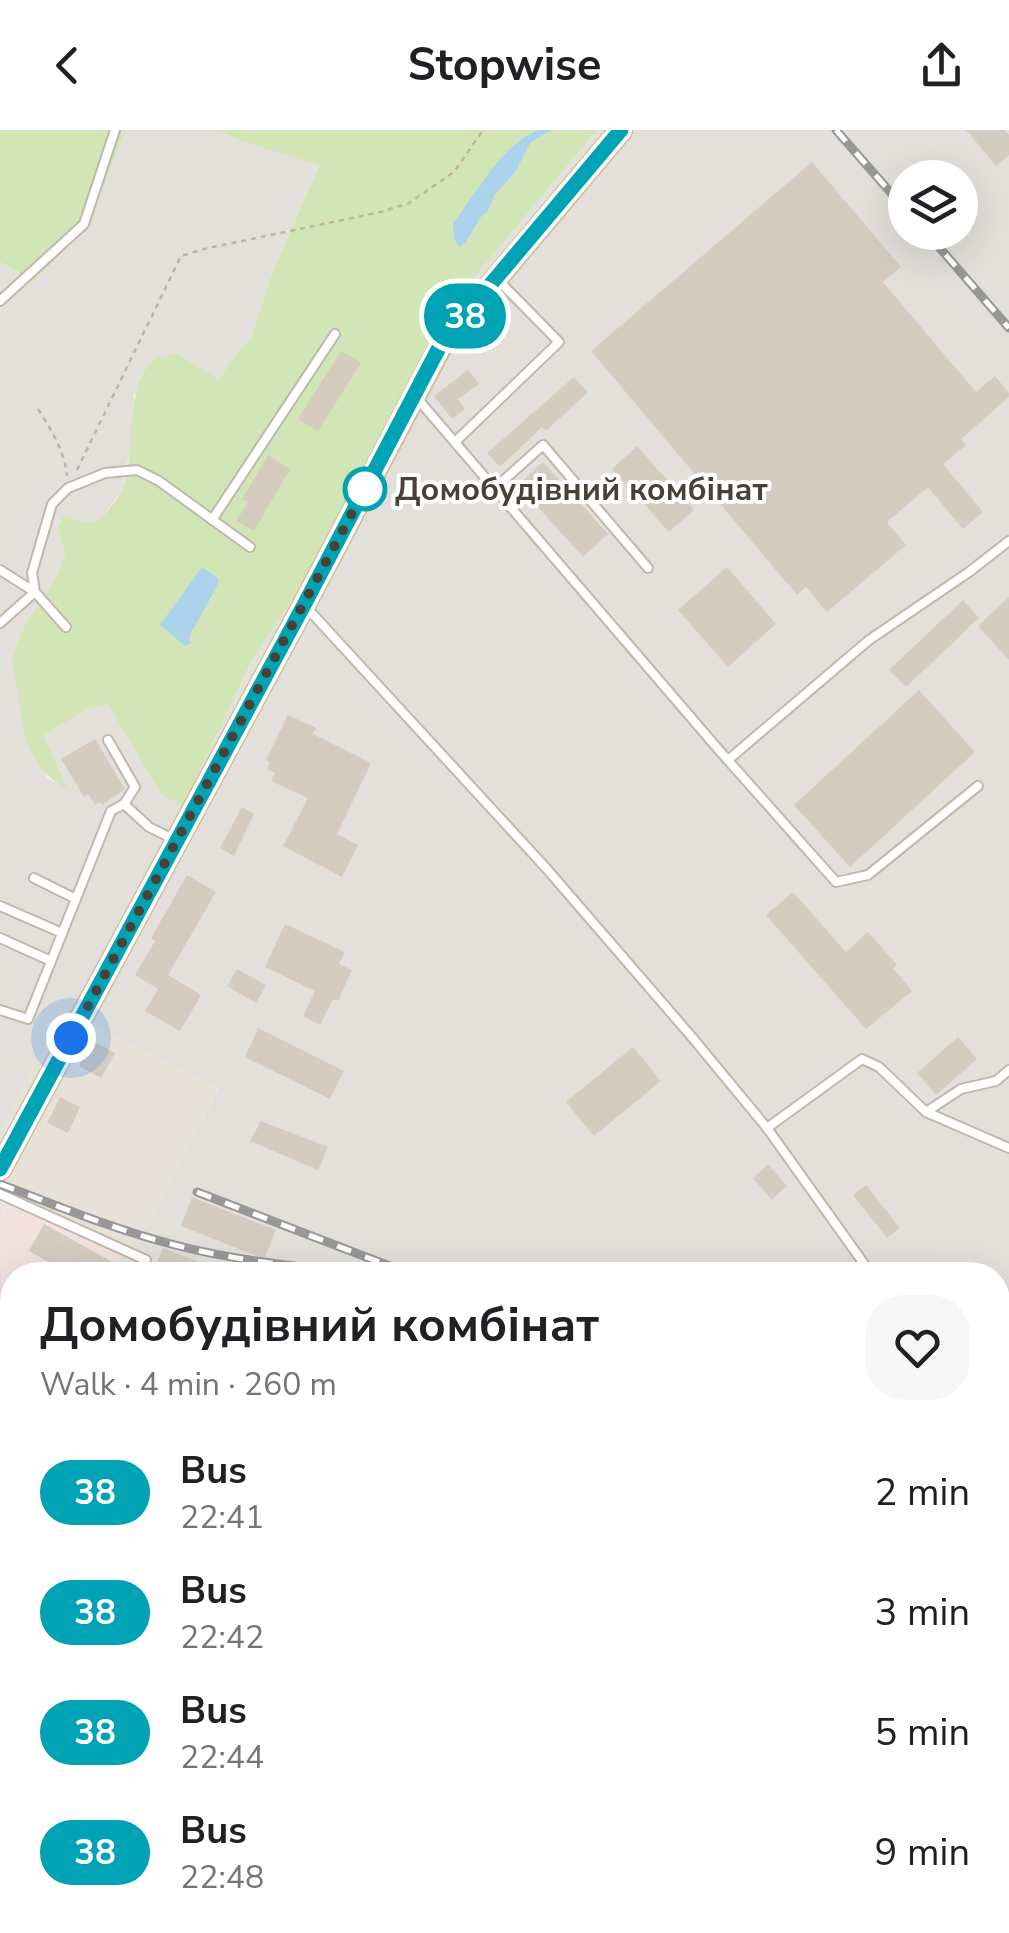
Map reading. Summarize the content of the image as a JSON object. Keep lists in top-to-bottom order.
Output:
{
  "places": ["Домобудівний комбінат"],
  "lines": ["bus line 38"],
  "page": {
    "header": "Stopwise",
    "on_map": "38",
    "heading": ["Домобудівний комбінат", "Walk · 4 min · 260 m"],
    "list": [
      {
        "mark": "38",
        "name": "Bus",
        "note": "22:41",
        "value": "2 min"
      },
      {
        "mark": "38",
        "name": "Bus",
        "note": "22:42",
        "value": "3 min"
      },
      {
        "mark": "38",
        "name": "Bus",
        "note": "22:44",
        "value": "5 min"
      },
      {
        "mark": "38",
        "name": "Bus",
        "note": "22:48",
        "value": "9 min"
      }
    ]
  }
}
